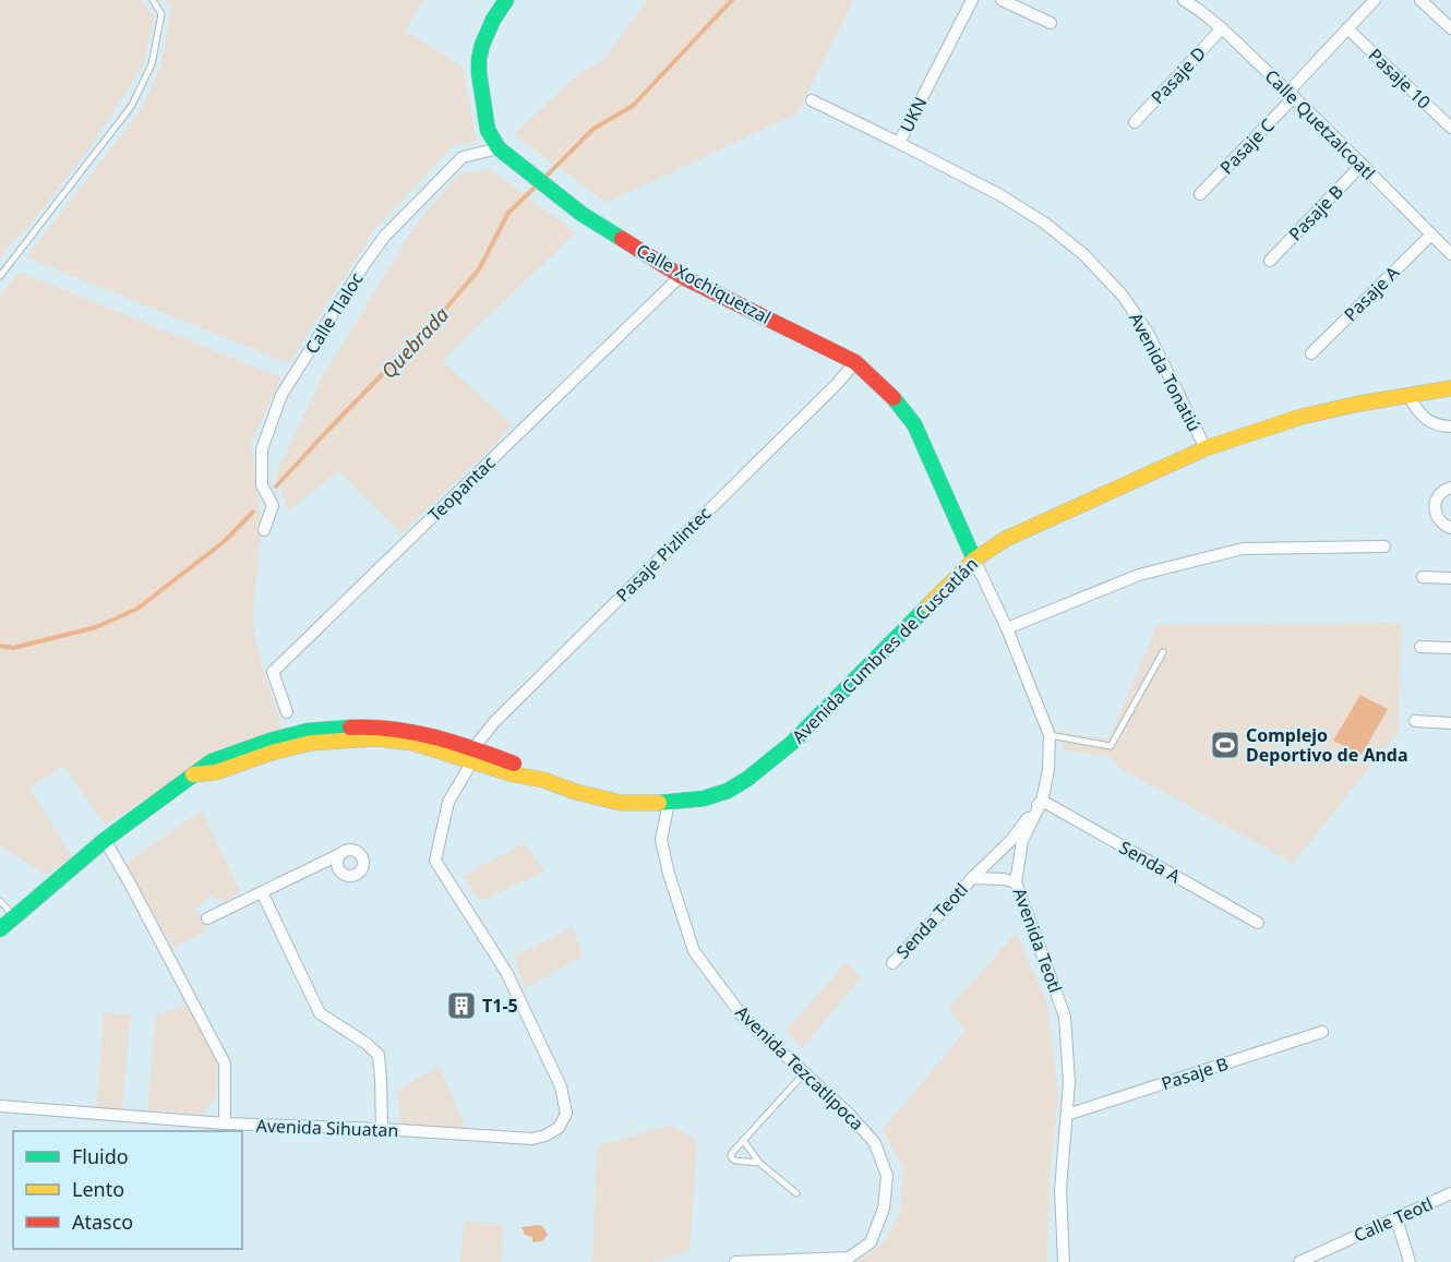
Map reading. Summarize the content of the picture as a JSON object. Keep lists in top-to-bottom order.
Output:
{
  "streets": {
    "main road": ["Calle Xochiquetzal", "Avenida Cumbres de Cuscatlán"],
    "street": [
      "Pasaje D",
      "Pasaje 10",
      "UKN",
      "Calle Quetzalcoatl",
      "Pasaje C",
      "Pasaje B",
      "Pasaje A",
      "Calle Tlaloc",
      "Avenida Tonatiú",
      "Teopantac",
      "Pasaje Pizlintec",
      "Senda A",
      "Senda Teotl",
      "Avenida Teotl",
      "Avenida Tezcatlipoca",
      "Avenida Sihuatan",
      "Calle Teotl"
    ]
  },
  "crossings": [
    ["Pasaje D", "Calle Quetzalcoatl"],
    ["Pasaje 10", "Pasaje C"],
    ["UKN", "Avenida Tonatiú"],
    ["Calle Quetzalcoatl", "Pasaje C"],
    ["Calle Quetzalcoatl", "Pasaje B"],
    ["Calle Quetzalcoatl", "Pasaje A"],
    ["Pasaje B", "Avenida Teotl"],
    ["Calle Xochiquetzal", "Calle Tlaloc"],
    ["Calle Xochiquetzal", "Teopantac"],
    ["Calle Xochiquetzal", "Pasaje Pizlintec"],
    ["Calle Xochiquetzal", "Avenida Cumbres de Cuscatlán"],
    ["Calle Xochiquetzal", "Avenida Teotl"],
    ["Avenida Tonatiú", "Avenida Cumbres de Cuscatlán"],
    ["Pasaje Pizlintec", "Avenida Cumbres de Cuscatlán"],
    ["Pasaje Pizlintec", "Avenida Sihuatan"],
    ["Avenida Cumbres de Cuscatlán", "Avenida Teotl"],
    ["Avenida Cumbres de Cuscatlán", "Avenida Tezcatlipoca"],
    ["Senda A", "Senda Teotl"],
    ["Senda A", "Avenida Teotl"],
    ["Senda Teotl", "Avenida Teotl"]
  ],
  "water": ["Quebrada"],
  "places": {
    "sports": ["Complejo Deportivo de Anda"],
    "building": ["T1-5"]
  },
  "legend": ["Fluido", "Lento", "Atasco"]
}
